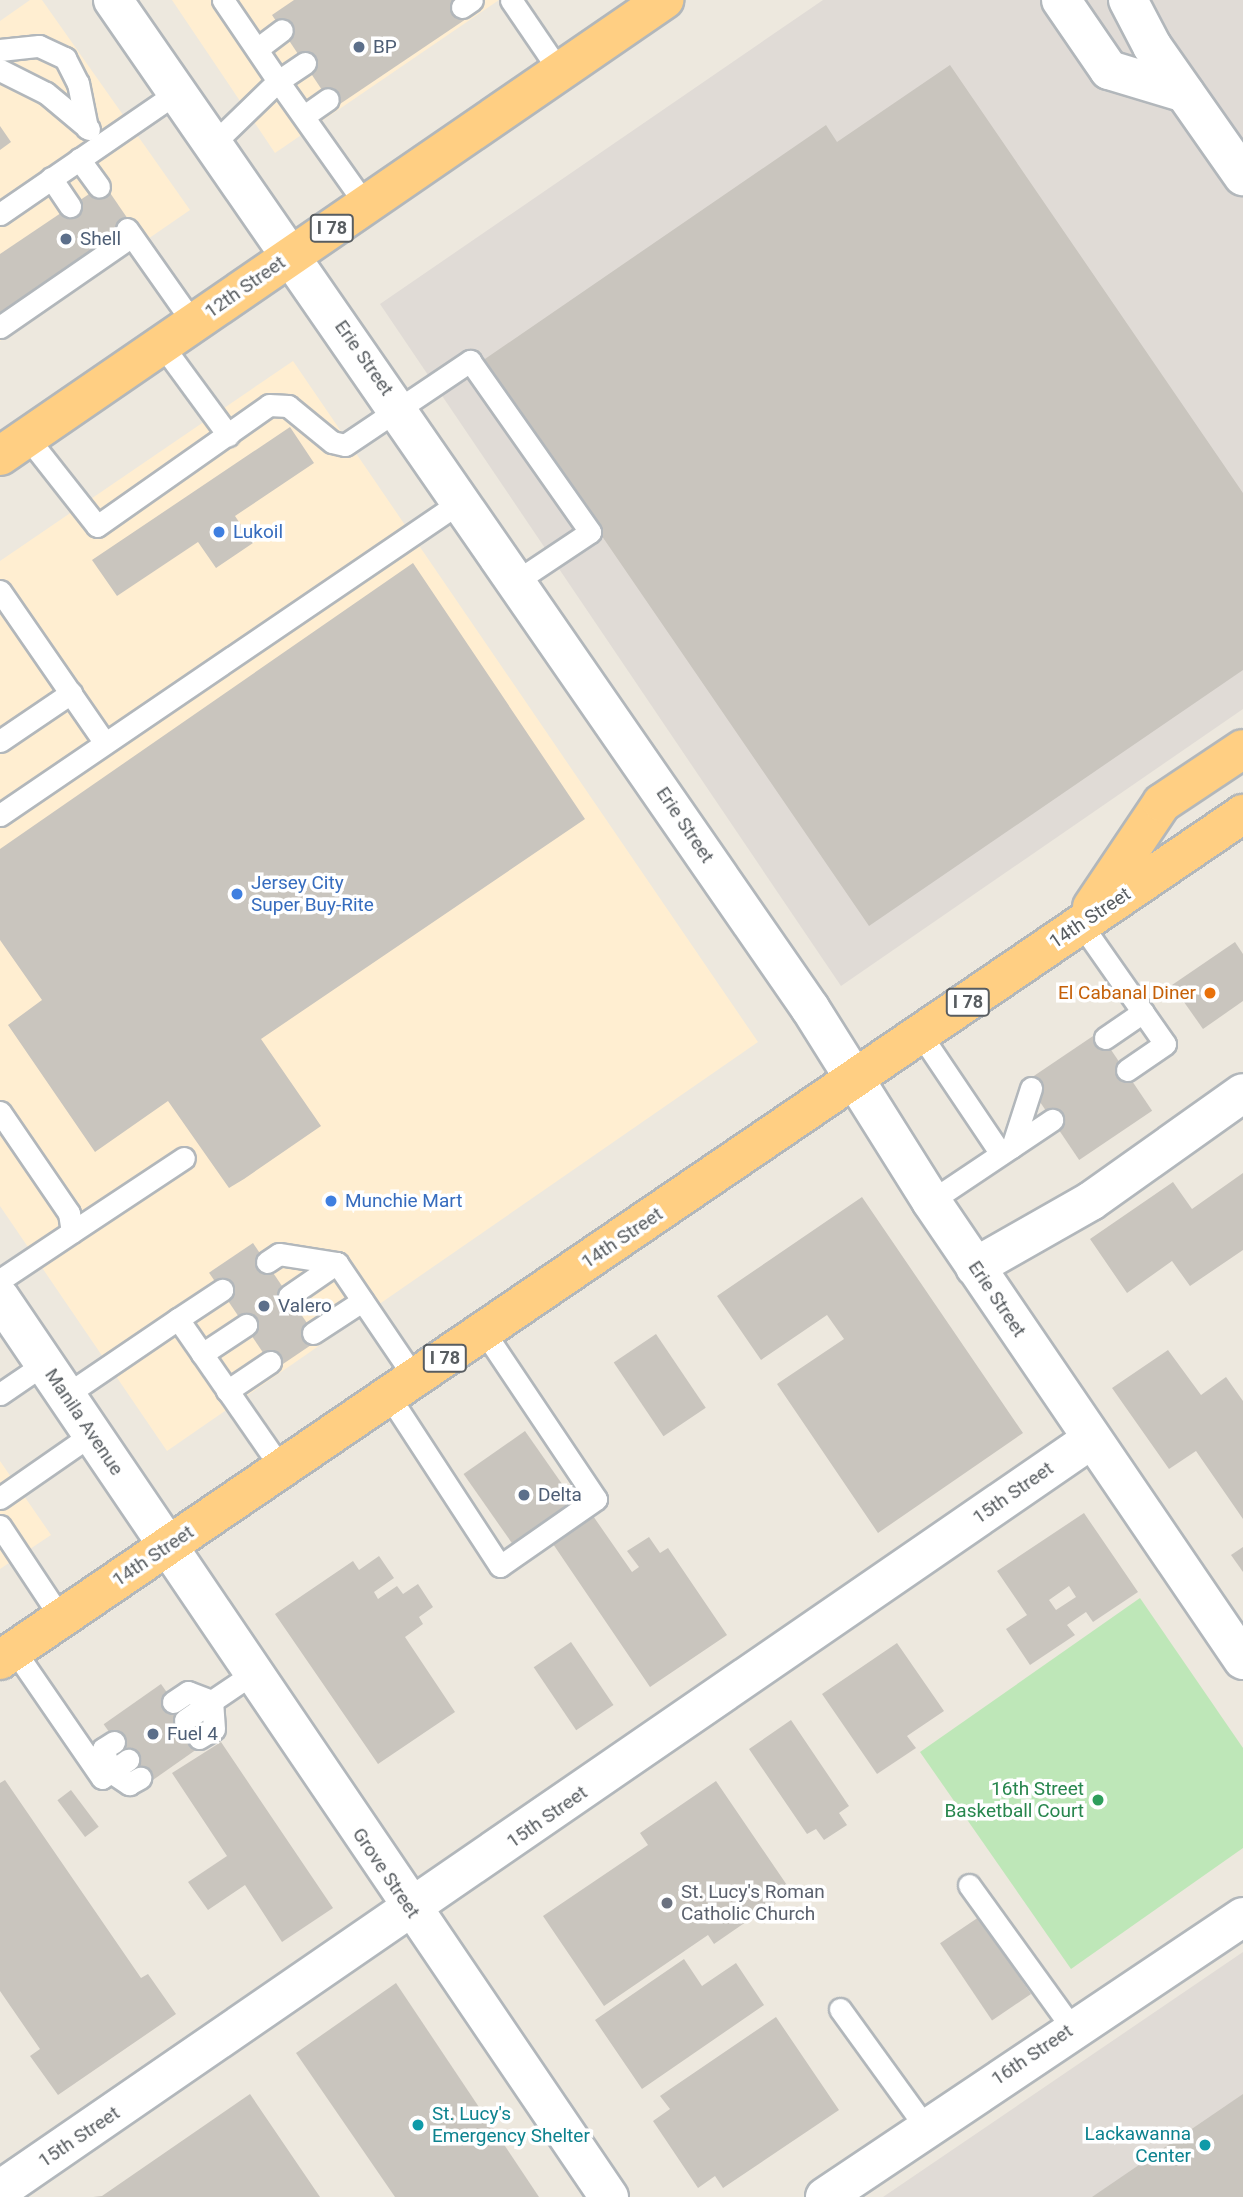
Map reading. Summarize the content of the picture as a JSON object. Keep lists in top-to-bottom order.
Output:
{
  "streets": {
    "highway": ["I 78", "12th Street", "14th Street"],
    "street": [
      "Erie Street",
      "Manila Avenue",
      "15th Street",
      "Grove Street",
      "16th Street"
    ]
  },
  "crossings": [
    ["12th Street", "Erie Street"],
    ["Erie Street", "14th Street"],
    ["Erie Street", "15th Street"],
    ["14th Street", "Manila Avenue"],
    ["14th Street", "Grove Street"],
    ["Manila Avenue", "Grove Street"],
    ["15th Street", "Grove Street"]
  ],
  "places": [
    "BP",
    "Shell",
    "Lukoil",
    "Jersey City Super Buy-Rite",
    "El Cabanal Diner",
    "Munchie Mart",
    "Valero",
    "Delta",
    "Fuel 4",
    "16th Street Basketball Court",
    "St. Lucy's Roman Catholic Church",
    "St. Lucy's Emergency Shelter",
    "Lackawanna Center"
  ]
}
